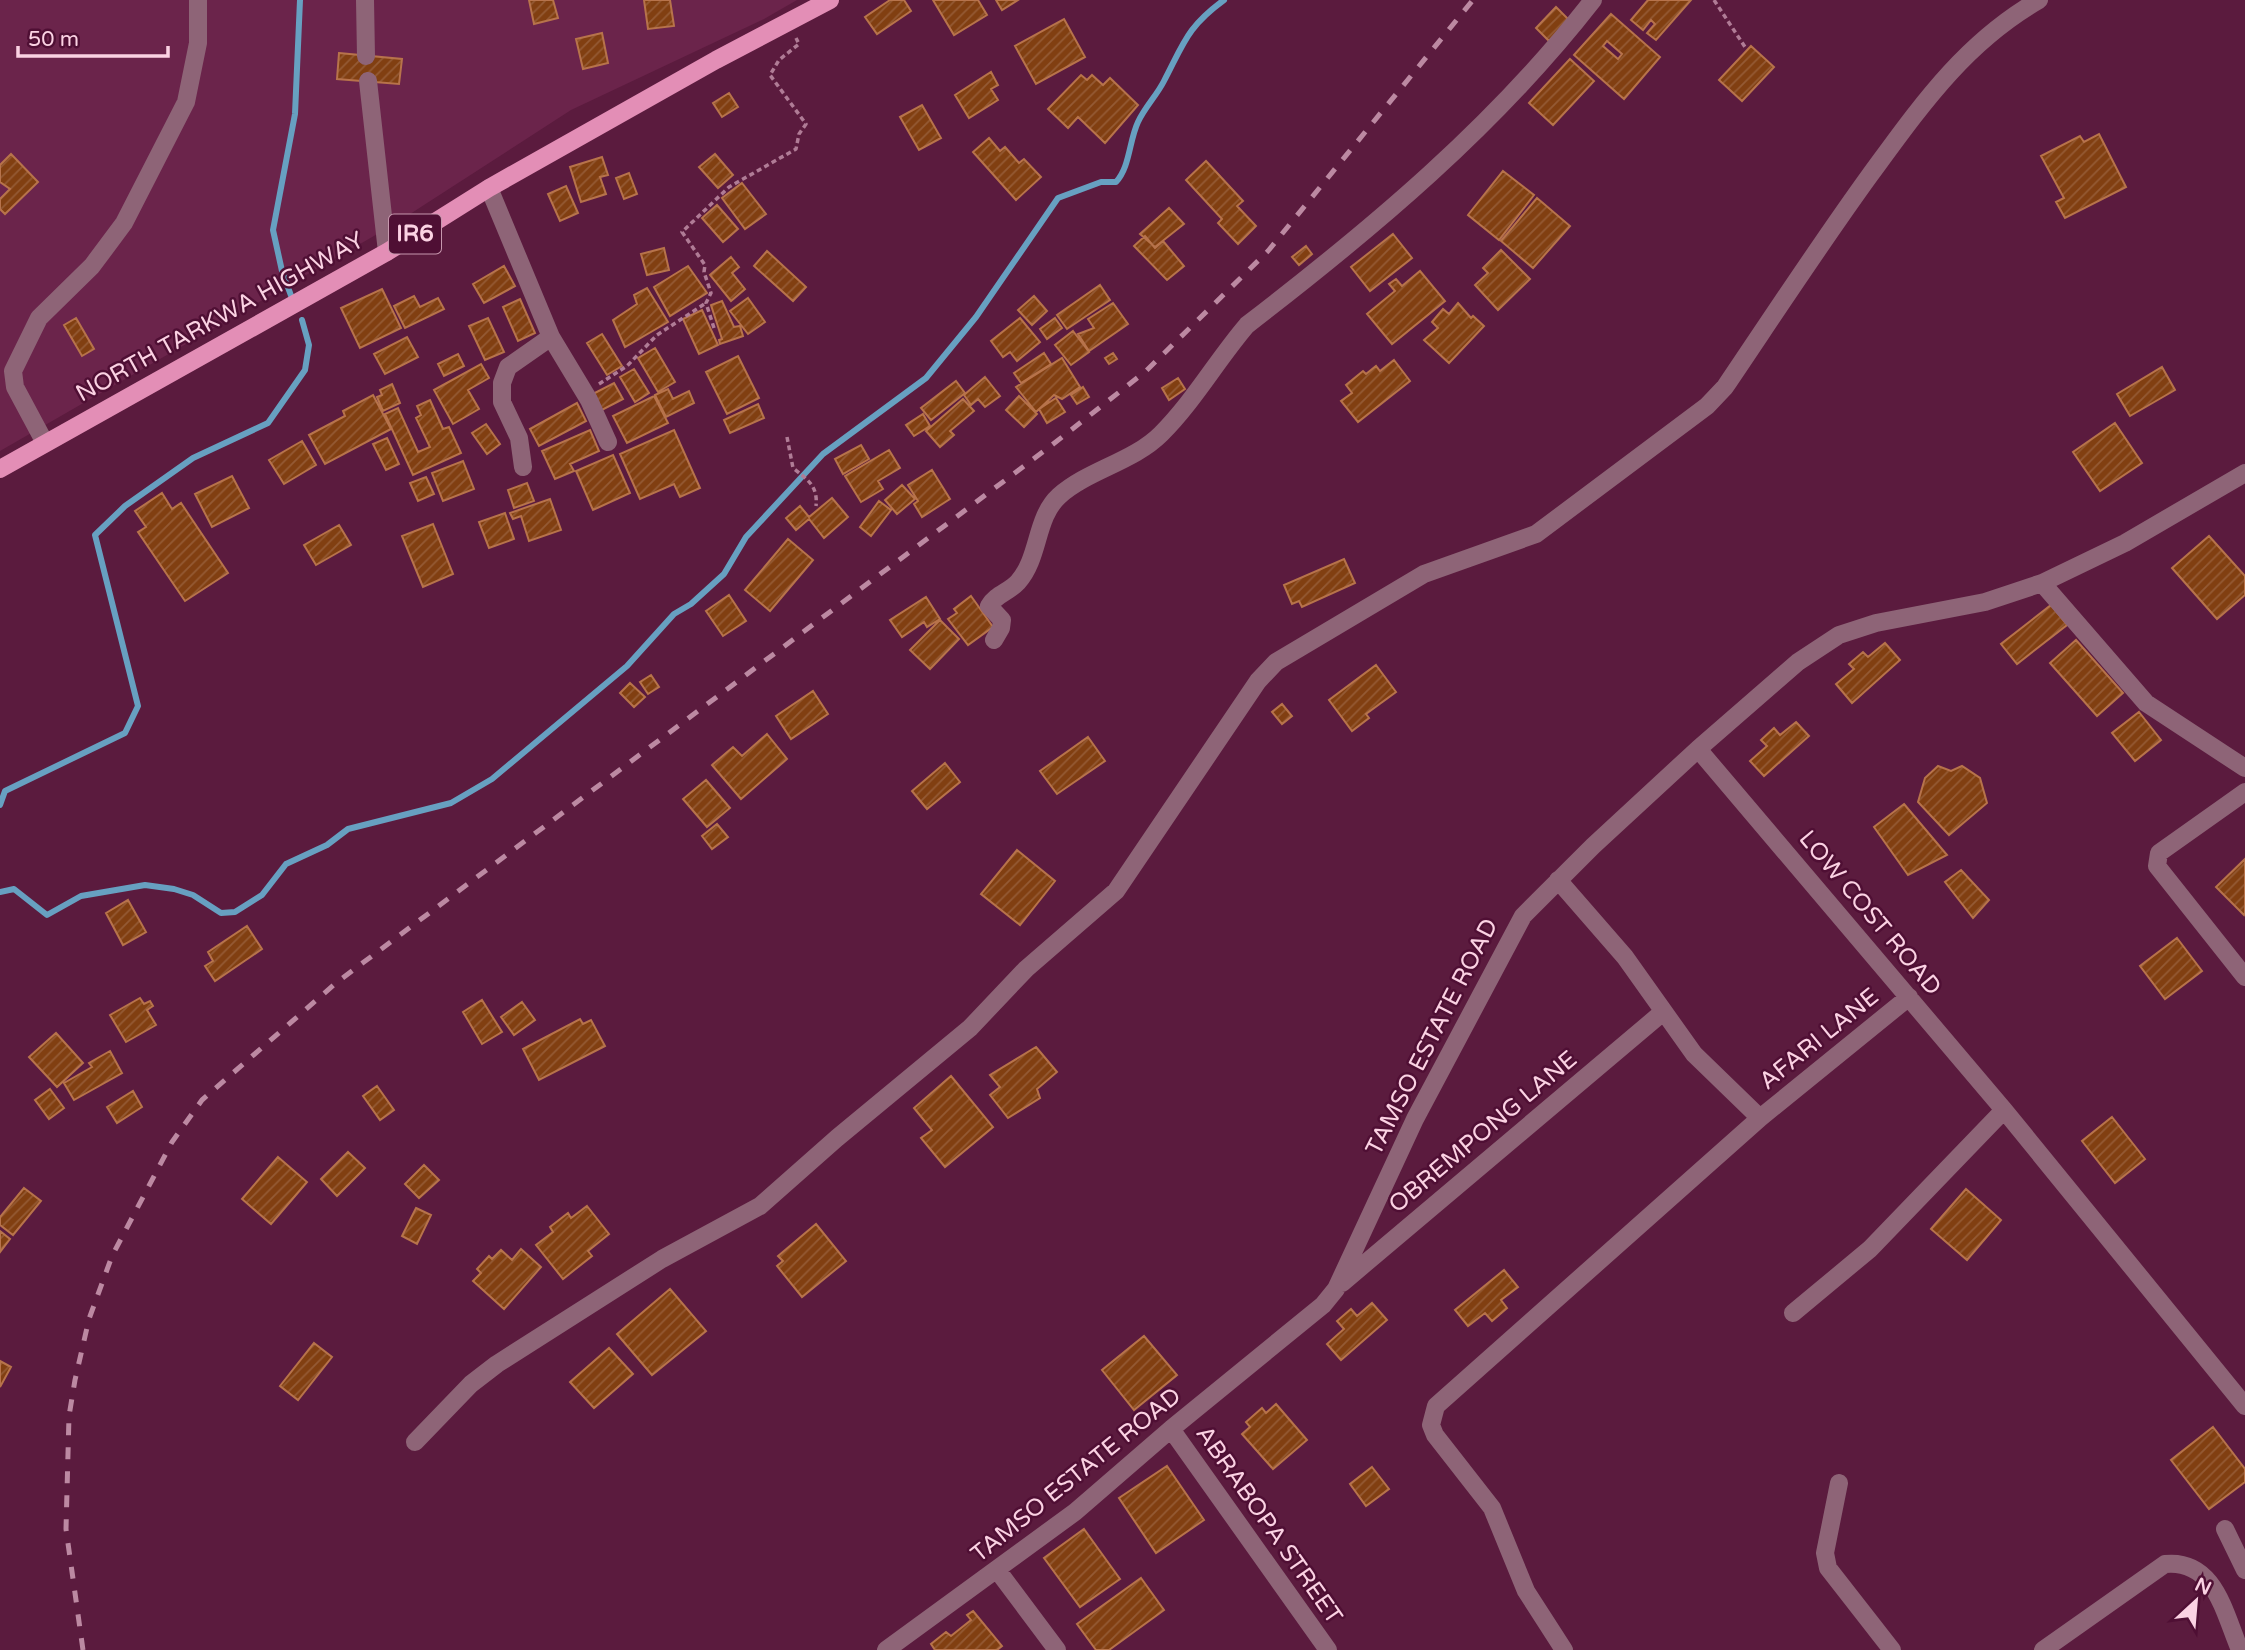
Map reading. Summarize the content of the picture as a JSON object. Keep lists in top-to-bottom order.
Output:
{
  "streets": {
    "main road": ["IR6", "NORTH TARKWA HIGHWAY"],
    "street": [
      "LOW COST ROAD",
      "TAMSO ESTATE ROAD",
      "AFARI LANE",
      "OBREMPONG LANE",
      "ABRABOPA STREET"
    ]
  },
  "crossings": [
    ["LOW COST ROAD", "TAMSO ESTATE ROAD"],
    ["LOW COST ROAD", "AFARI LANE"],
    ["TAMSO ESTATE ROAD", "OBREMPONG LANE"],
    ["TAMSO ESTATE ROAD", "ABRABOPA STREET"]
  ],
  "scale_bar": "50 m",
  "north": "top right"
}
